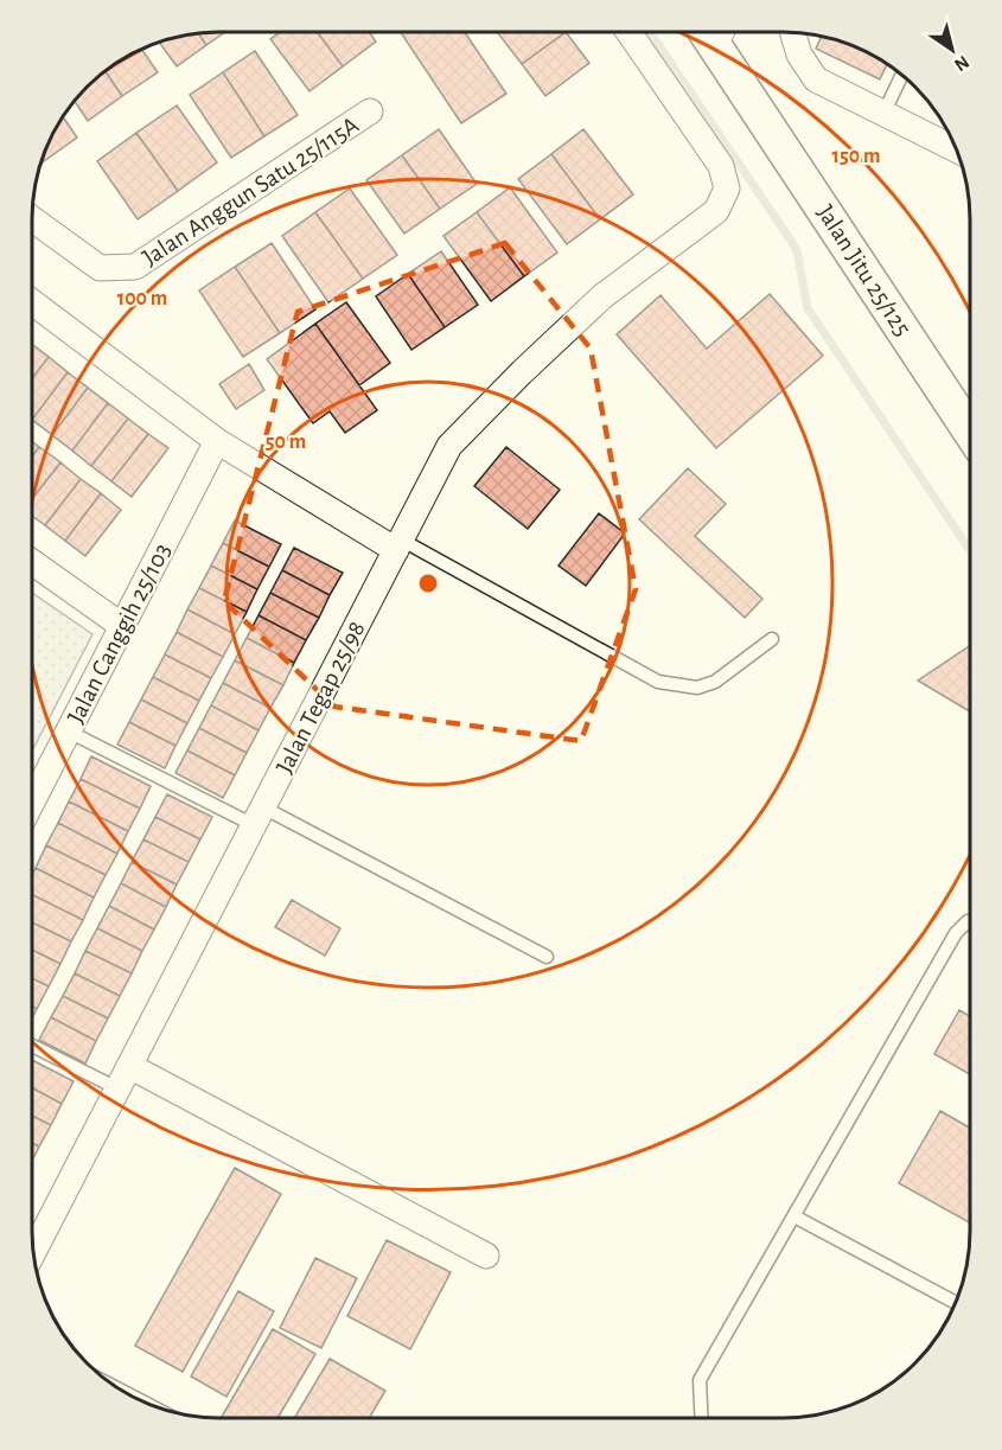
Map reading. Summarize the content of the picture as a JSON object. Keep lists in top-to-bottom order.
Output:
{
  "streets": {
    "street": [
      "Jalan Anggun Satu 25/115A",
      "Jalan Jitu 25/125",
      "Jalan Canggih 25/103",
      "Jalan Tegap 25/98"
    ]
  },
  "north": "bottom right",
  "rings": ["150 m", "100 m", "50 m"]
}
